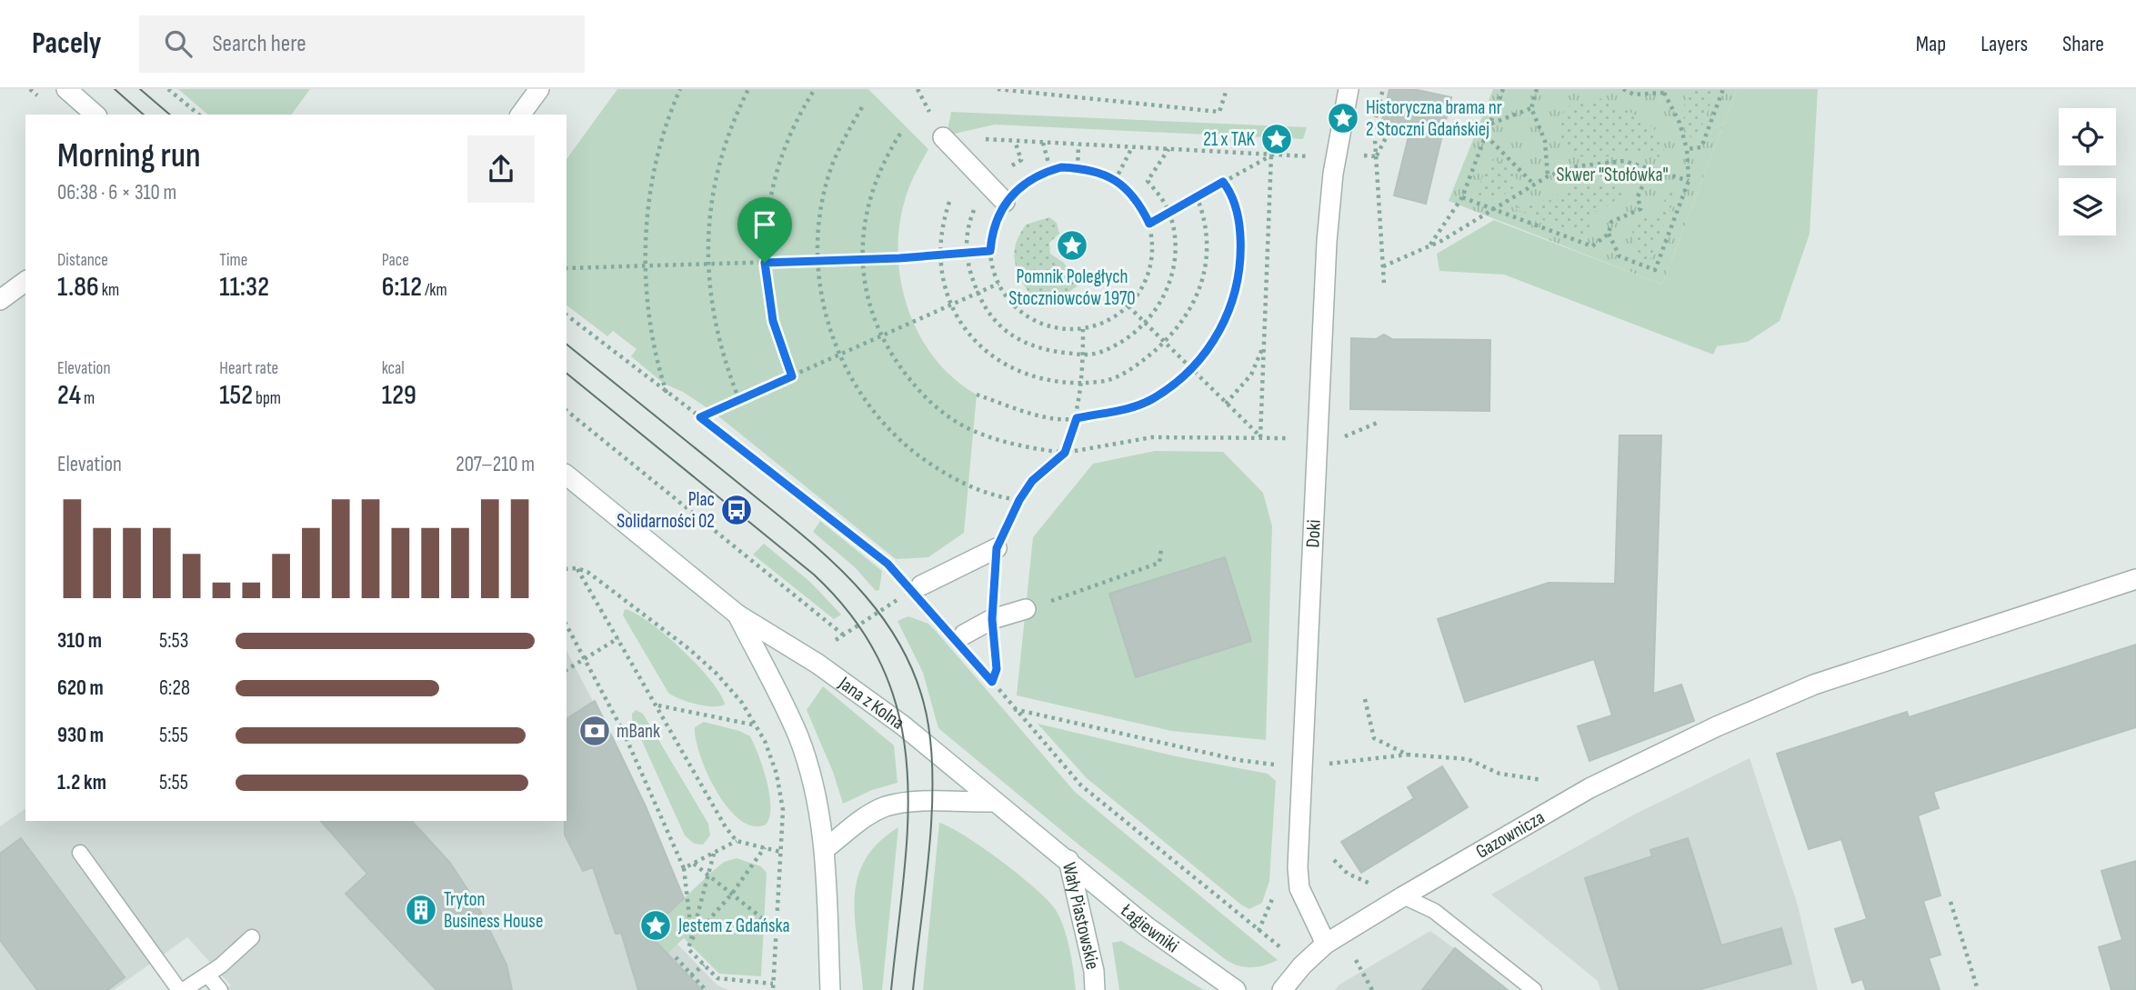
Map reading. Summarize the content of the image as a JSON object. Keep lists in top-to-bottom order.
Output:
{
  "streets": {
    "street": [
      "Doki",
      "Jana z Kolna",
      "Gazownicza",
      "Wały Piastowskie",
      "Łagiewniki"
    ]
  },
  "crossings": [
    ["Doki", "Gazownicza"],
    ["Jana z Kolna", "Wały Piastowskie"],
    ["Wały Piastowskie", "Łagiewniki"]
  ],
  "parks": ["Skwer \"Stołówka\""],
  "places": {
    "place": [
      "Historyczna brama nr 2 Stoczni Gdańskiej",
      "21 x TAK",
      "Pomnik Poległych Stoczniowców 1970",
      "Jestem z Gdańska"
    ],
    "bus stop": ["Plac Solidarności 02"],
    "bank": ["mBank"],
    "building": ["Tryton Business House"]
  },
  "page": {
    "header": "Pacely",
    "search": "Search here",
    "nav": ["Map", "Layers", "Share"],
    "heading": ["Morning run", "06:38 · 6 × 310 m"],
    "stats": [
      ["Distance", "1.86 km"],
      ["Time", "11:32"],
      ["Pace", "6:12 /km"],
      ["Elevation", "24 m"],
      ["Heart rate", "152 bpm"],
      ["kcal", "129"]
    ],
    "chart": ["Elevation", "207–210 m"],
    "list": [
      {
        "name": "310 m",
        "note": "5:53"
      },
      {
        "name": "620 m",
        "note": "6:28"
      },
      {
        "name": "930 m",
        "note": "5:55"
      },
      {
        "name": "1.2 km",
        "note": "5:55"
      }
    ]
  }
}
